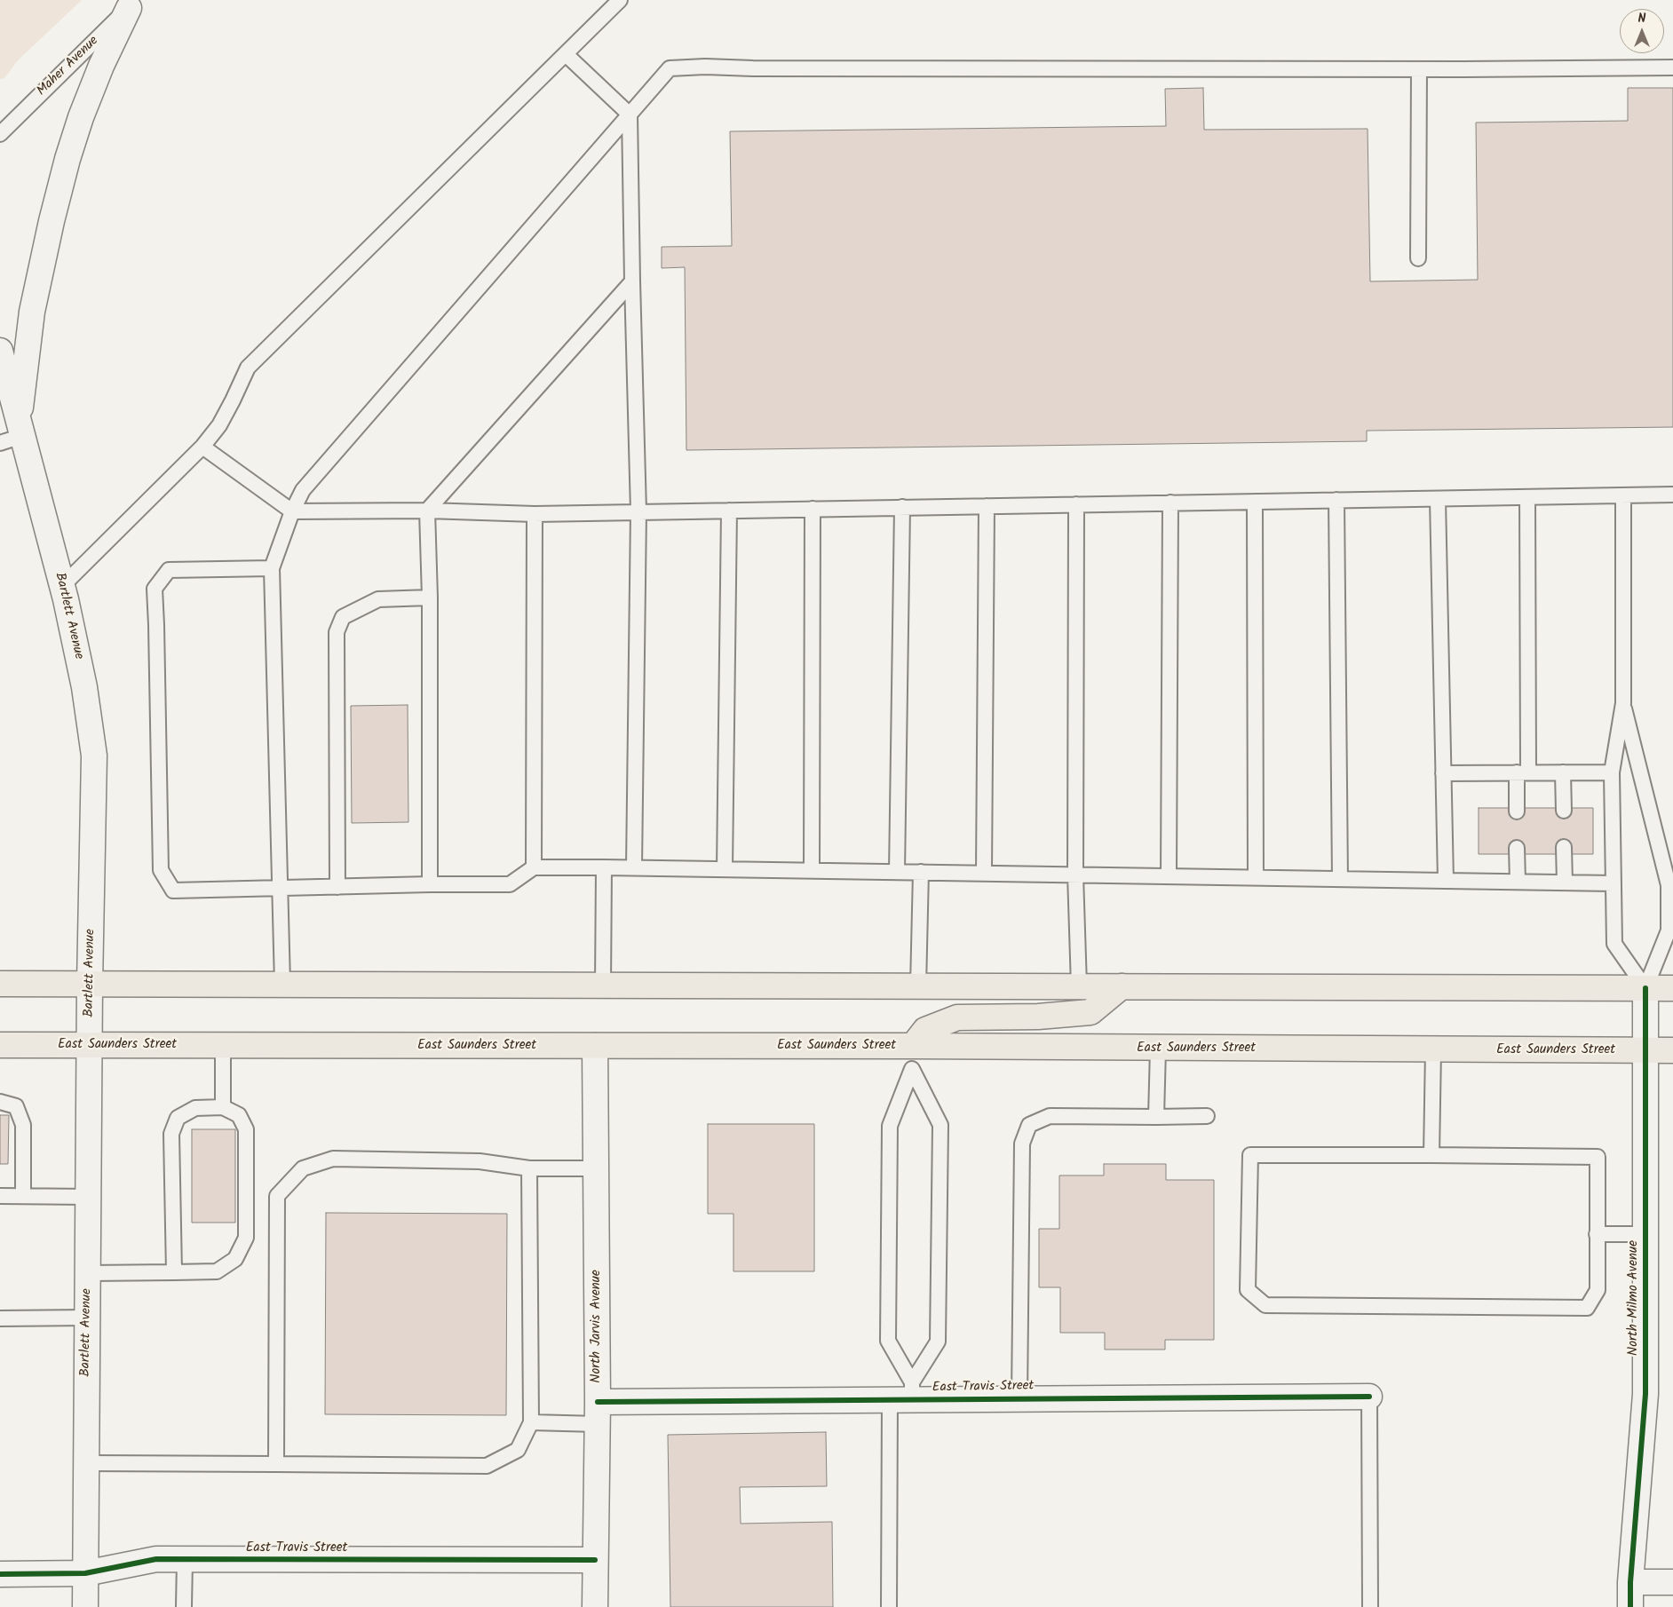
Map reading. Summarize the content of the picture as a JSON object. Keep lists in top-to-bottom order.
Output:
{
  "streets": {
    "main road": ["East Saunders Street"],
    "street": [
      "Bartlett Avenue",
      "North Milmo Avenue",
      "North Jarvis Avenue",
      "East Travis Street"
    ],
    "lane": ["Maher Avenue"]
  },
  "crossings": [
    ["Bartlett Avenue", "East Saunders Street"],
    ["Bartlett Avenue", "East Travis Street"],
    ["East Saunders Street", "North Milmo Avenue"],
    ["East Saunders Street", "North Jarvis Avenue"],
    ["North Jarvis Avenue", "East Travis Street"]
  ],
  "north": "top"
}
